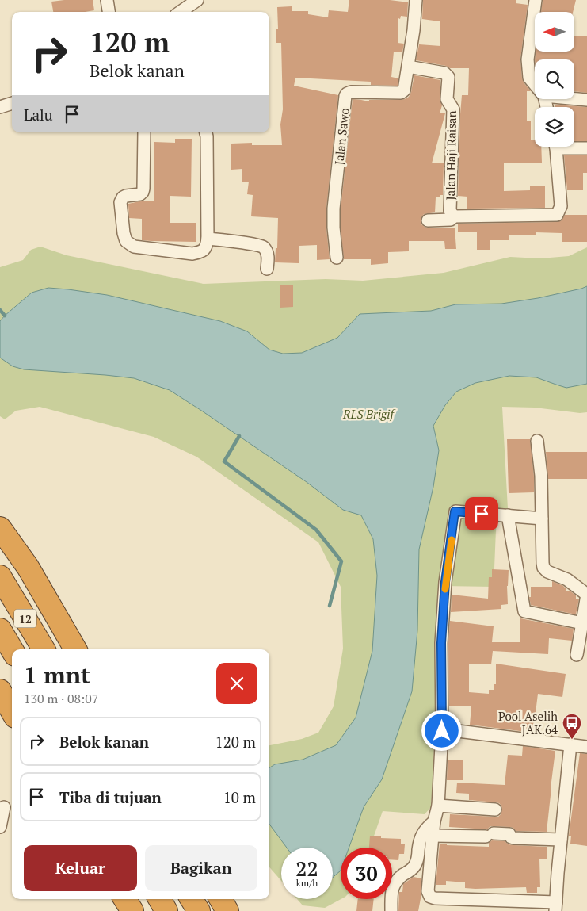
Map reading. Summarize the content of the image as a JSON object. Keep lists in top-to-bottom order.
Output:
{
  "streets": {
    "highway": ["12"],
    "street": ["Jalan Sawo", "Jalan Haji Raisan"]
  },
  "crossings": [
    ["Jalan Sawo", "Jalan Haji Raisan"]
  ],
  "parks": ["RLS Brigif"],
  "places": {
    "bus stop": ["Pool Aselih JAK.64"]
  },
  "north": "left",
  "page": {
    "turn": ["120 m", "Belok kanan"],
    "then": "Lalu",
    "heading": ["1 mnt", "130 m · 08:07"],
    "list": [
      {
        "name": "Belok kanan",
        "value": "120 m"
      },
      {
        "name": "Tiba di tujuan",
        "value": "10 m"
      }
    ],
    "buttons": ["Keluar", "Bagikan"],
    "speed": "22 km/h",
    "limit": "30"
  }
}
